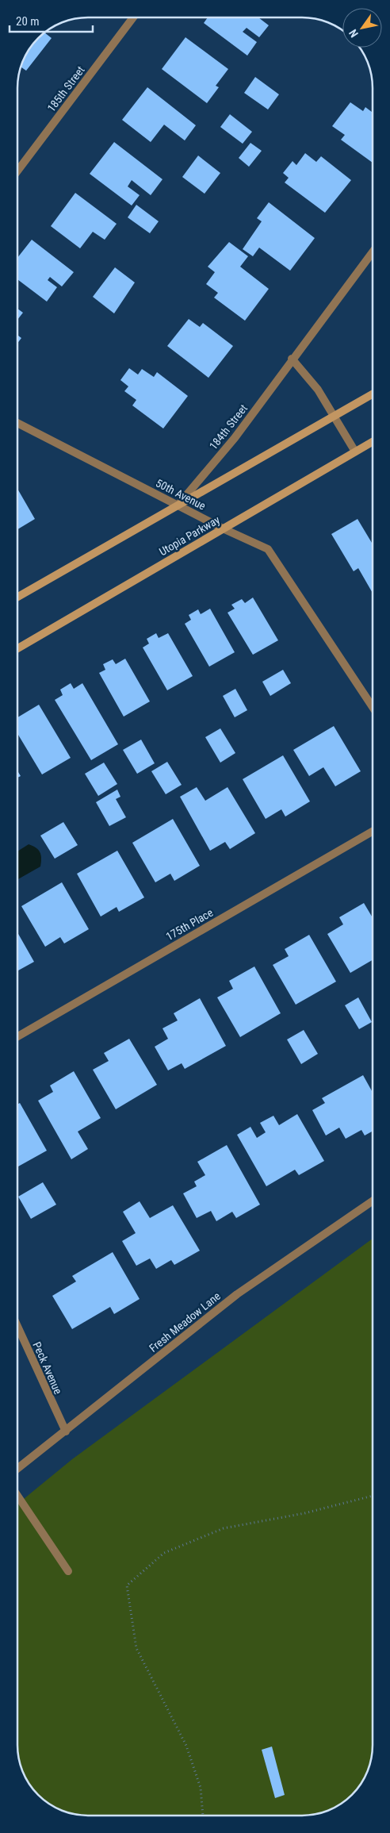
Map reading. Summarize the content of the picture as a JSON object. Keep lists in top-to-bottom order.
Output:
{
  "streets": {
    "main road": ["Utopia Parkway"],
    "street": [
      "185th Street",
      "184th Street",
      "50th Avenue",
      "175th Place",
      "Fresh Meadow Lane",
      "Peck Avenue"
    ]
  },
  "crossings": [
    ["184th Street", "50th Avenue"],
    ["50th Avenue", "Utopia Parkway"],
    ["Fresh Meadow Lane", "Peck Avenue"]
  ],
  "scale_bar": "20 m",
  "north": "bottom left"
}
